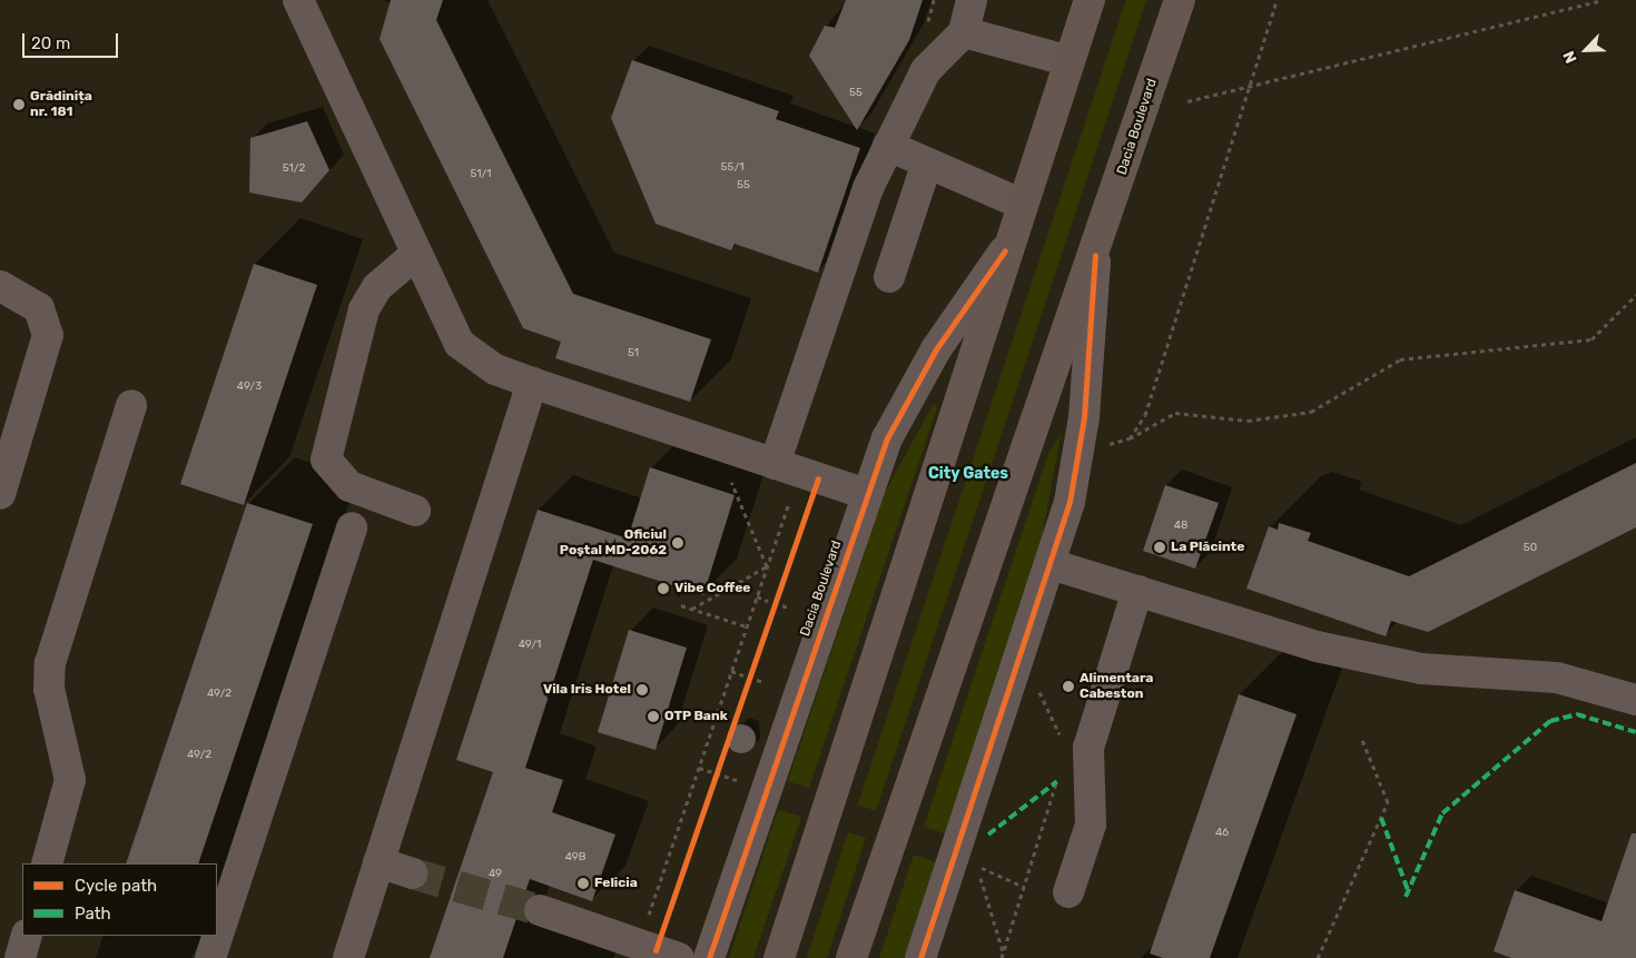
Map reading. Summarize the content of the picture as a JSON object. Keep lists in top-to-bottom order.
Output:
{
  "streets": {
    "main road": ["Dacia Boulevard"]
  },
  "districts": ["City Gates"],
  "places": [
    "Grădinița nr. 181",
    "Oficiul Poștal MD-2062",
    "La Plăcinte",
    "Vibe Coffee",
    "Alimentara Cabeston",
    "Vila Iris Hotel",
    "OTP Bank",
    "Felicia"
  ],
  "house_numbers": [
    "55",
    "55/1",
    "51/2",
    "51/1",
    "55",
    "51",
    "49/3",
    "48",
    "50",
    "49/1",
    "49/2",
    "49/2",
    "46",
    "49B",
    "49"
  ],
  "legend": ["Cycle path", "Path"],
  "scale_bar": "20 m",
  "north": "bottom left"
}
